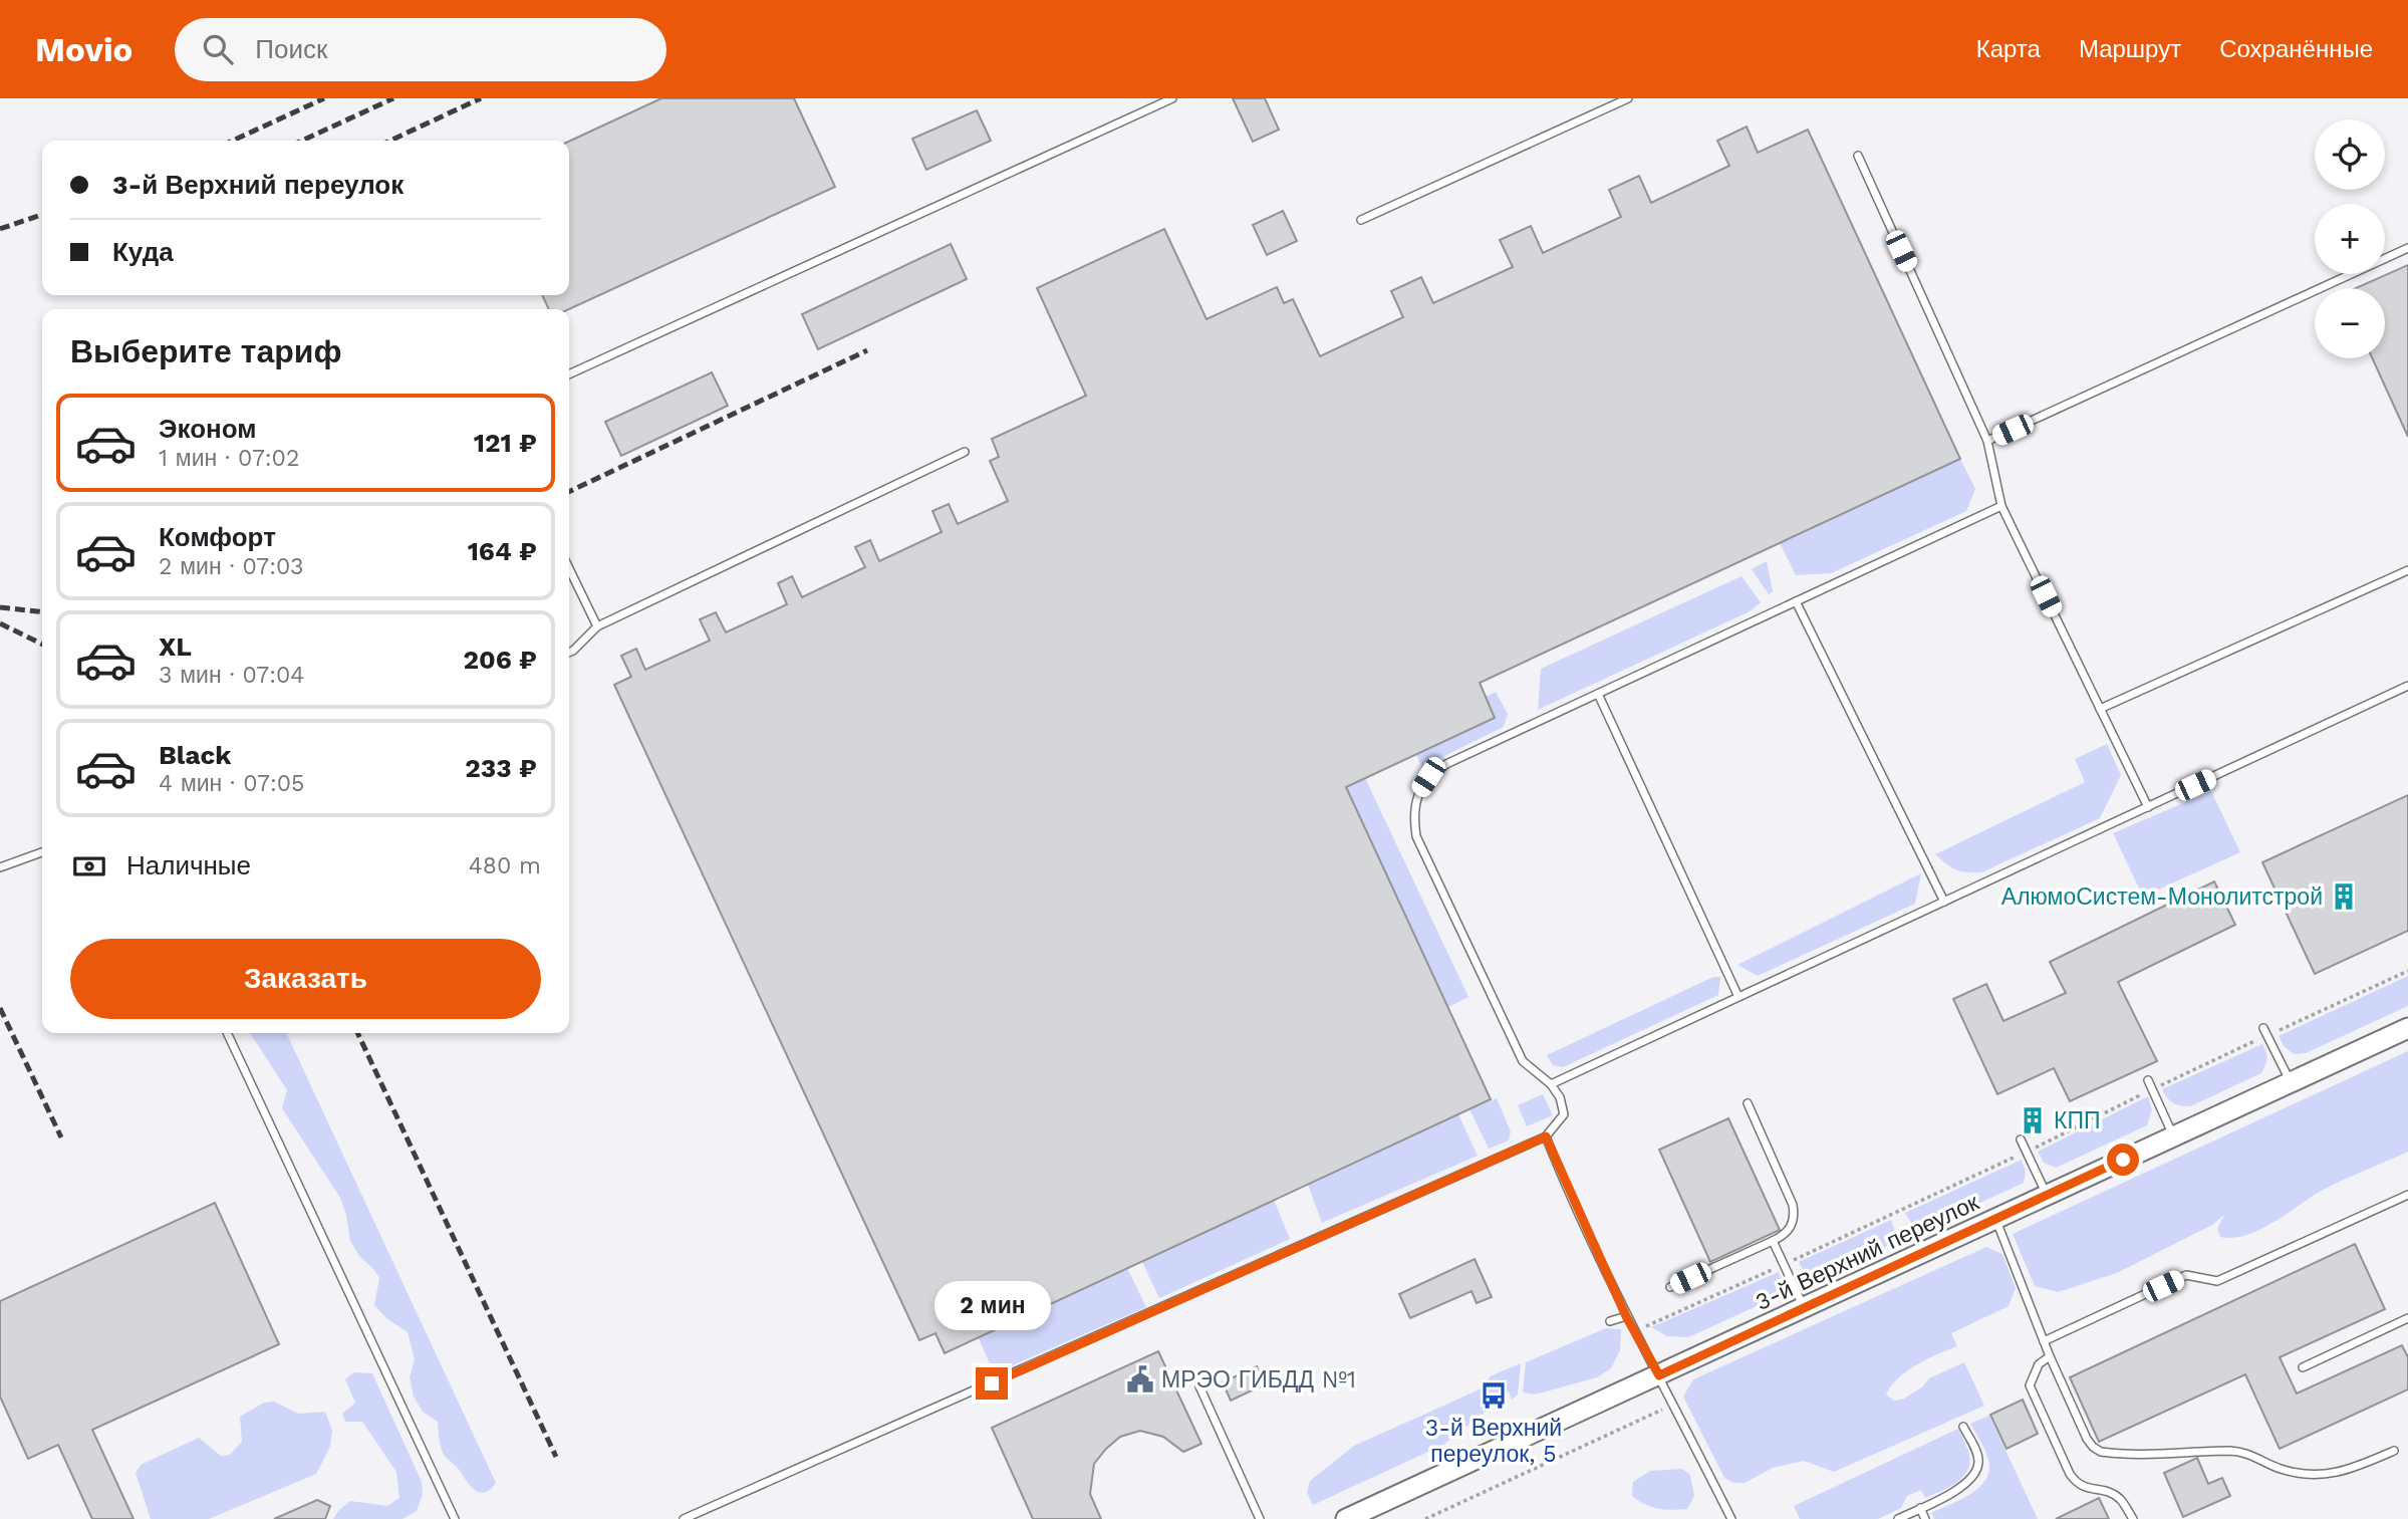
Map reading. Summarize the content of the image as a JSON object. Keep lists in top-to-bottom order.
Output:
{
  "streets": {
    "street": ["3-й Верхний переулок"]
  },
  "places": {
    "building": ["АлюмоСистем-Монолитстрой", "КПП"],
    "public building": ["МРЭО ГИБДД №1"],
    "bus stop": ["3-й Верхний переулок, 5"]
  },
  "page": {
    "header": "Movio",
    "search": "Поиск",
    "nav": ["Карта", "Маршрут", "Сохранённые"],
    "map_buttons": ["+", "−"],
    "banner": ["3-й Верхний переулок", "Куда"],
    "heading": "Выберите тариф",
    "list": [
      {
        "name": "Эконом",
        "note": "1 мин · 07:02",
        "value": "121 ₽"
      },
      {
        "name": "Комфорт",
        "note": "2 мин · 07:03",
        "value": "164 ₽"
      },
      {
        "name": "XL",
        "note": "3 мин · 07:04",
        "value": "206 ₽"
      },
      {
        "name": "Black",
        "note": "4 мин · 07:05",
        "value": "233 ₽"
      }
    ],
    "pay": ["Наличные", "480 m"],
    "buttons": "Заказать",
    "bubble": "2 мин"
  }
}
